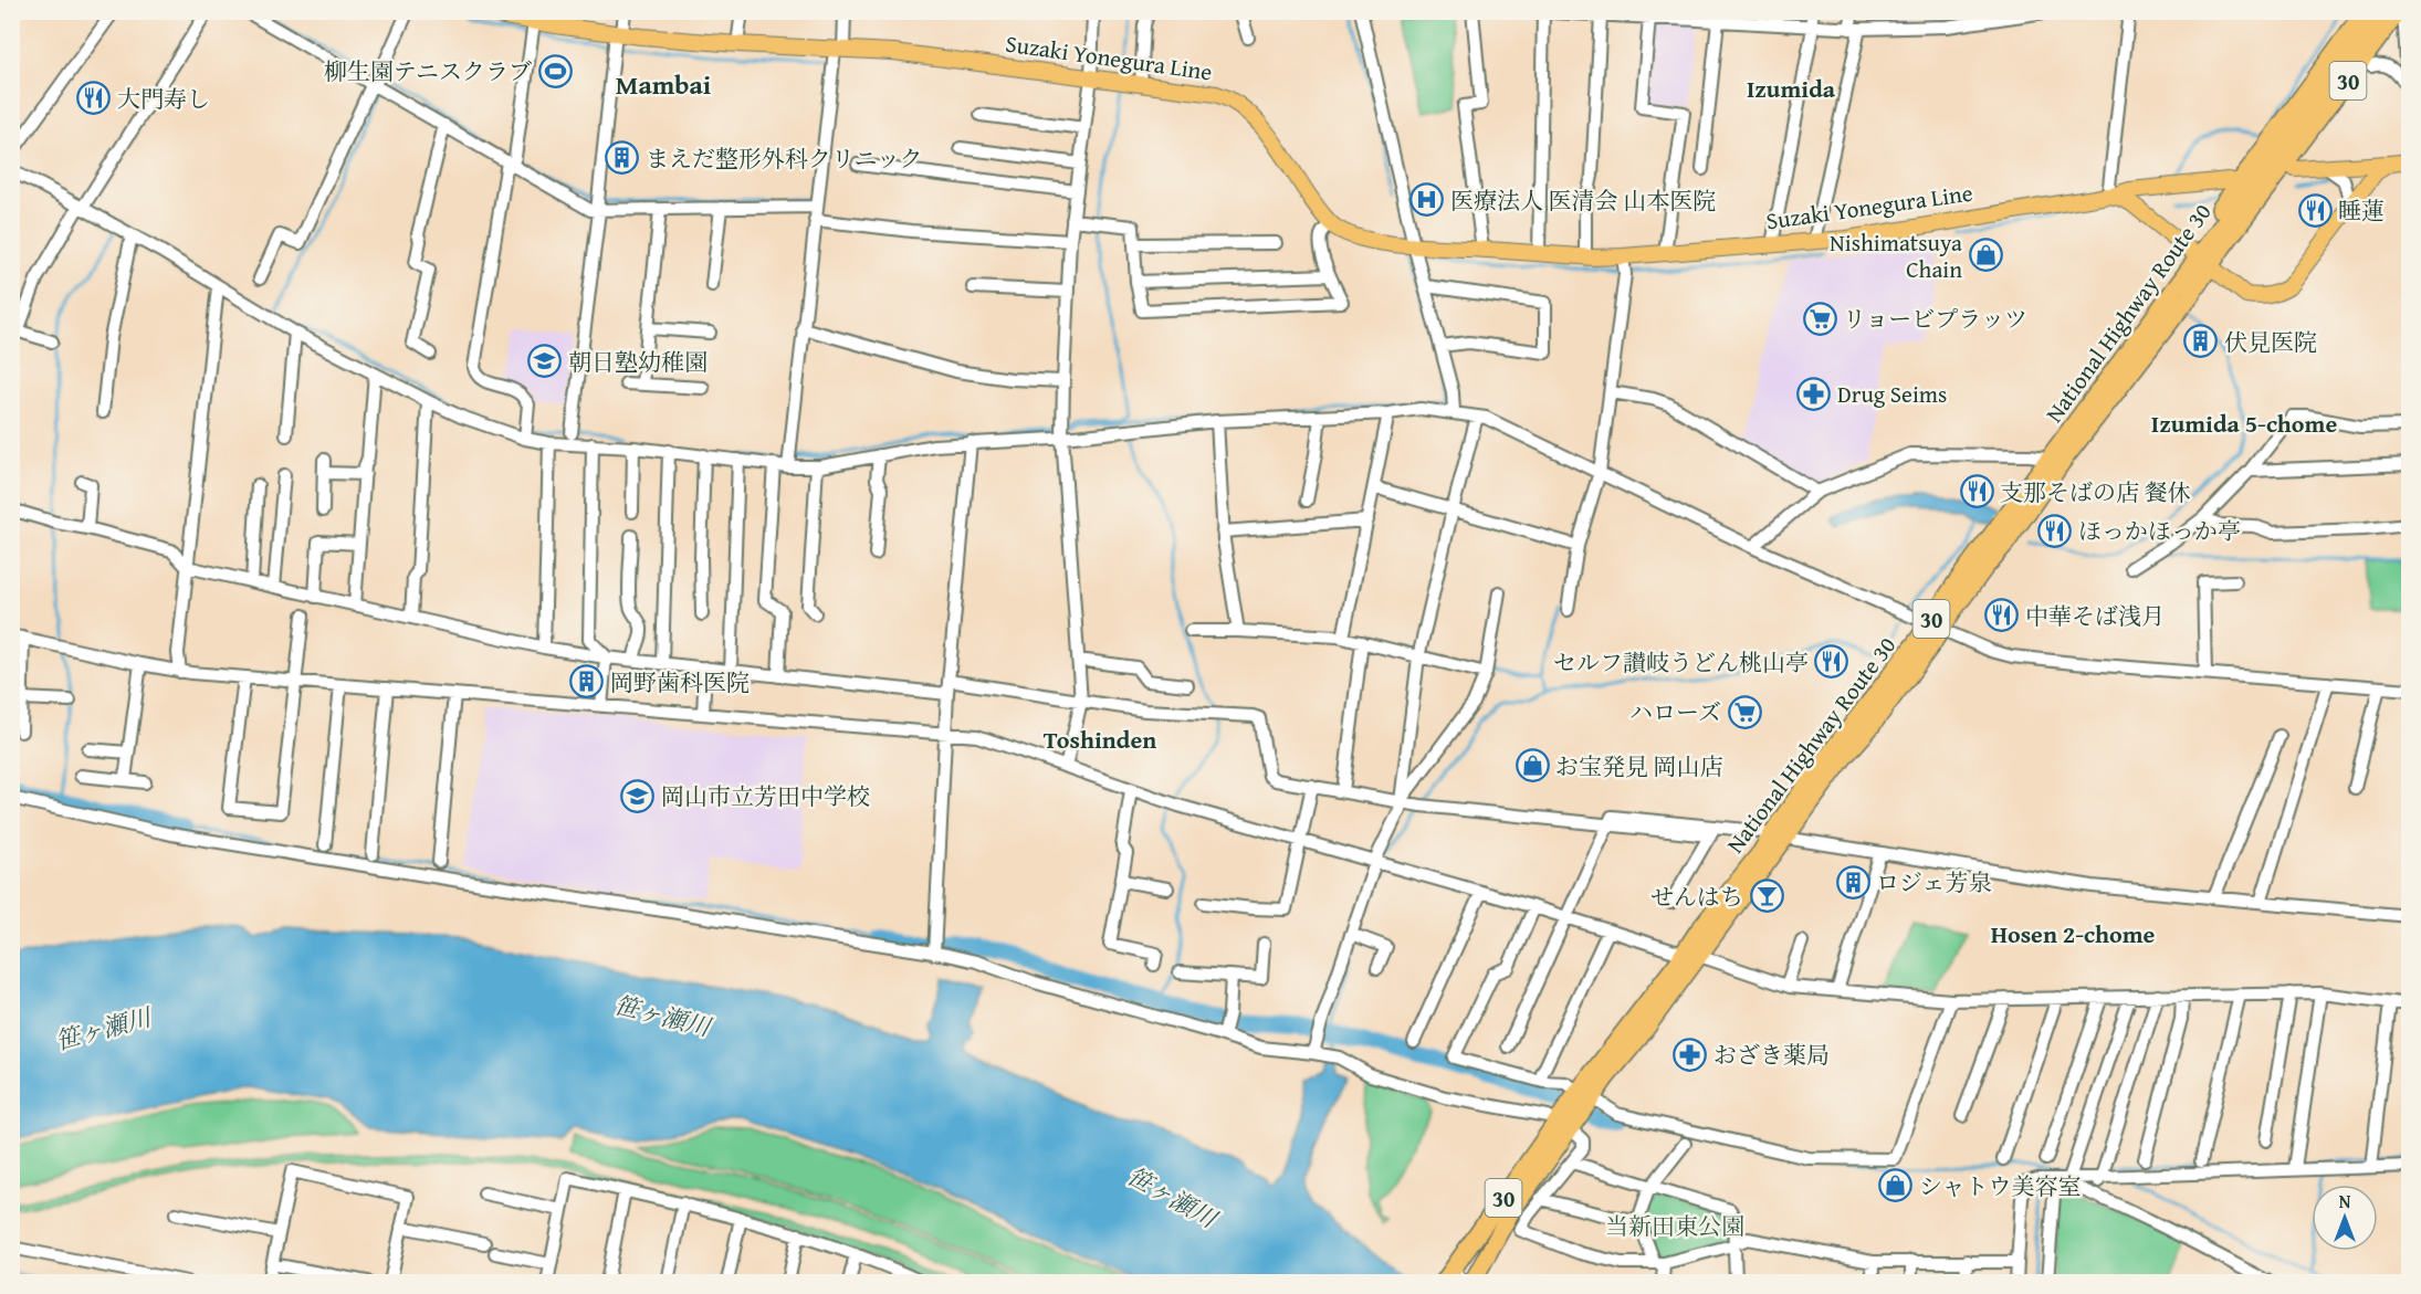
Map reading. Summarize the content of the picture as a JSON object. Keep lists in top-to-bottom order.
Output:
{
  "streets": {
    "highway": ["30", "National Highway Route 30"],
    "main road": ["Suzaki Yonegura Line"]
  },
  "districts": [
    "Mambai",
    "Izumida",
    "Izumida 5-chome",
    "Toshinden",
    "Hosen 2-chome"
  ],
  "water": ["笹ヶ瀬川"],
  "parks": ["当新田東公園"],
  "places": {
    "sports": ["柳生園テニスクラブ"],
    "restaurant": [
      "大門寿し",
      "睡蓮",
      "支那そばの店 餐休",
      "ほっかほっか亭",
      "中華そば浅月",
      "セルフ讃岐うどん桃山亭"
    ],
    "building": [
      "まえだ整形外科クリニック",
      "伏見医院",
      "岡野歯科医院",
      "ロジェ芳泉"
    ],
    "hospital": ["医療法人 医清会 山本医院"],
    "shop": ["Nishimatsuya Chain", "お宝発見 岡山店", "シャトウ美容室"],
    "supermarket": ["リョービプラッツ", "ハローズ"],
    "school or university": ["朝日塾幼稚園", "岡山市立芳田中学校"],
    "pharmacy": ["Drug Seims", "おざき薬局"],
    "bar": ["せんはち"]
  },
  "north": "top"
}
